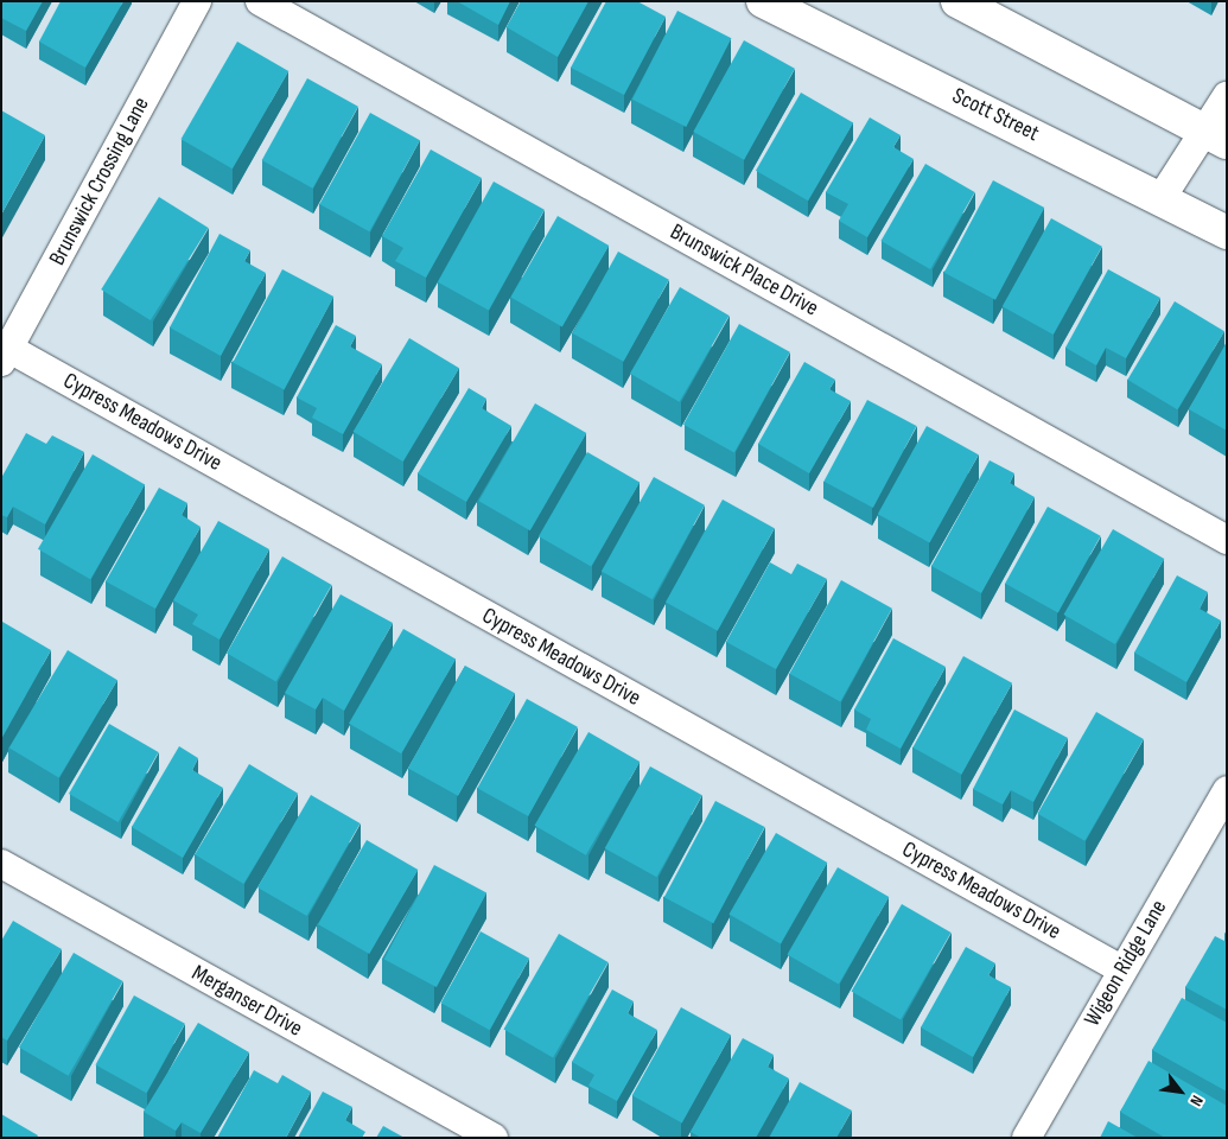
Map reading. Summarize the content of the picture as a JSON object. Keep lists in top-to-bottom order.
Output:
{
  "streets": {
    "main road": ["Scott Street"],
    "street": [
      "Brunswick Crossing Lane",
      "Brunswick Place Drive",
      "Cypress Meadows Drive",
      "Wigeon Ridge Lane",
      "Merganser Drive"
    ]
  },
  "crossings": [
    ["Brunswick Crossing Lane", "Cypress Meadows Drive"],
    ["Cypress Meadows Drive", "Wigeon Ridge Lane"]
  ],
  "north": "bottom right"
}
